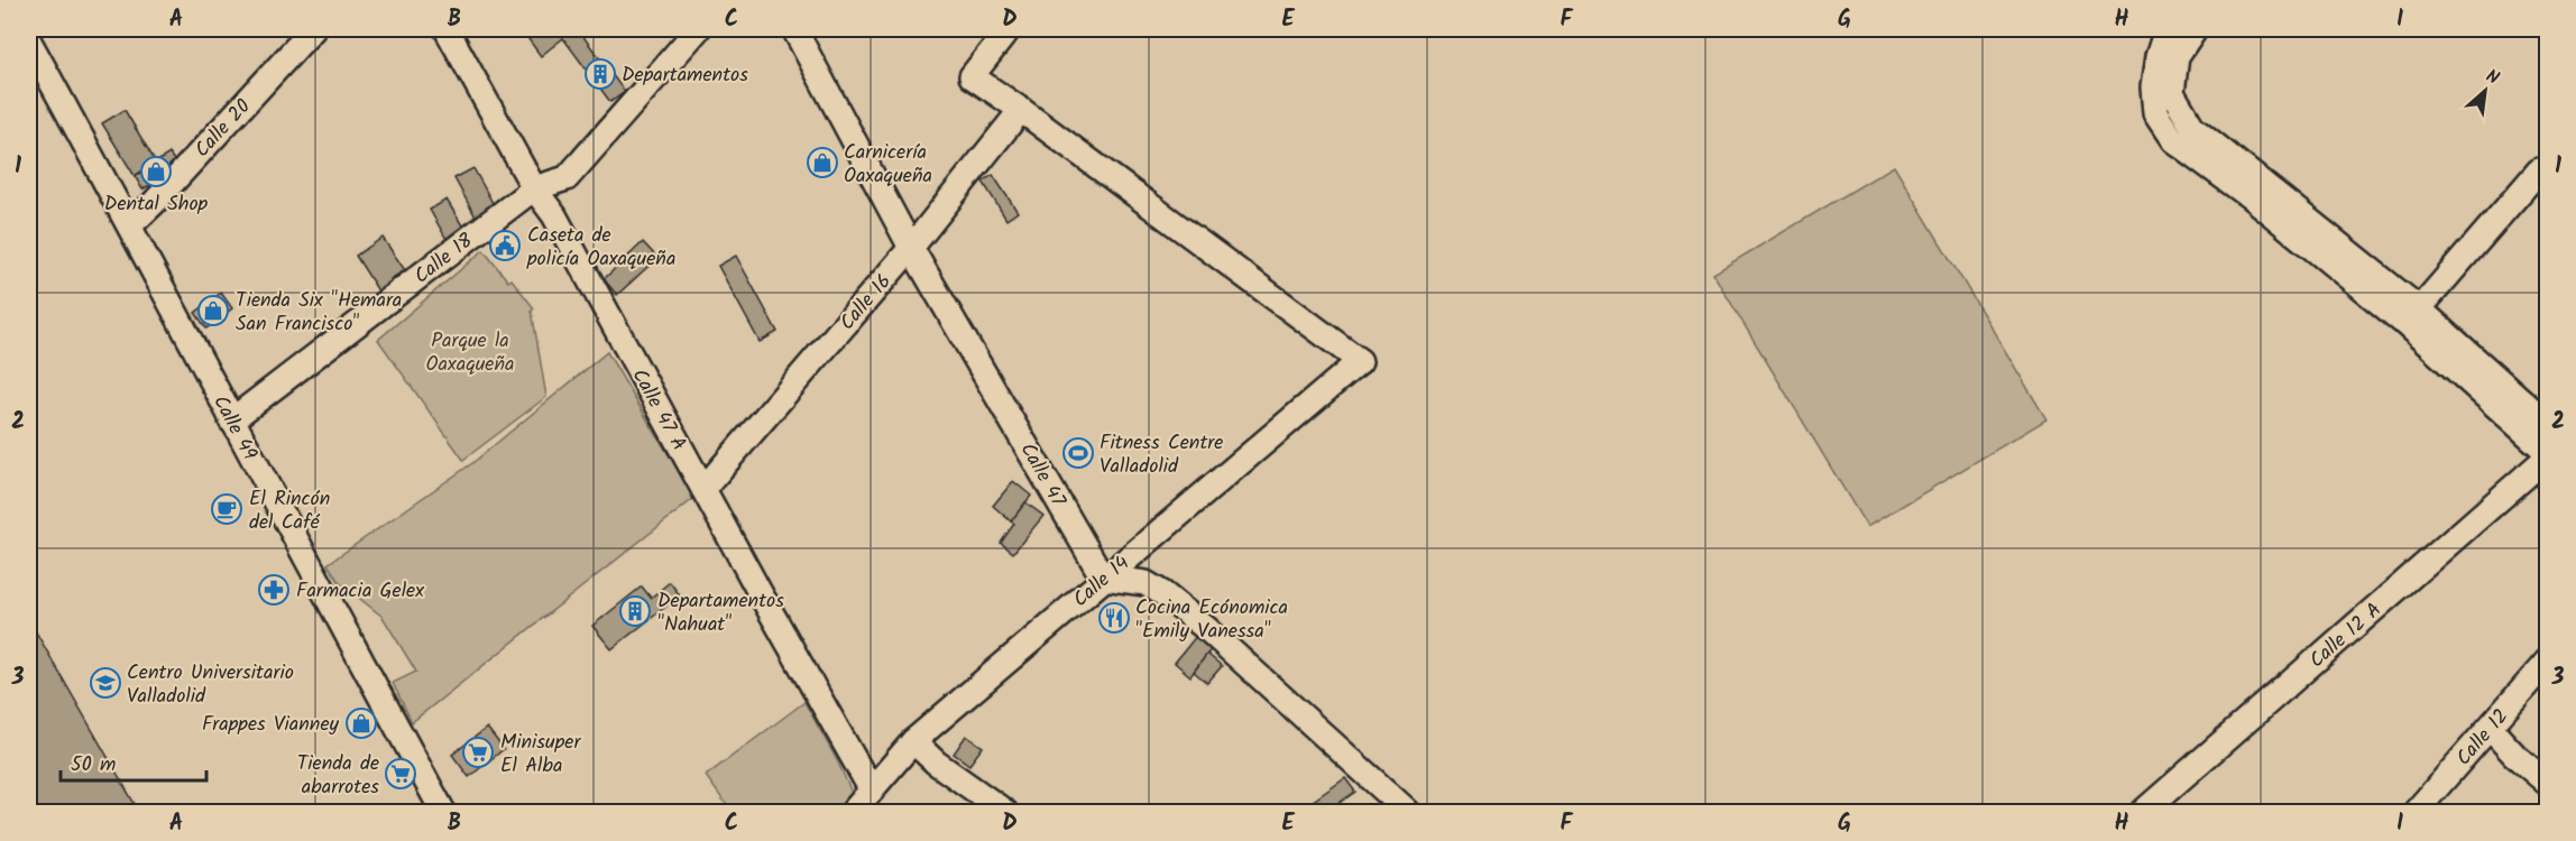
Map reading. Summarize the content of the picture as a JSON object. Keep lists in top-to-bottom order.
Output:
{
  "streets": {
    "street": [
      "Calle 20",
      "Calle 18",
      "Calle 16",
      "Calle 47 A",
      "Calle 49",
      "Calle 47",
      "Calle 14",
      "Calle 12 A",
      "Calle 12"
    ]
  },
  "crossings": [
    ["Calle 20", "Calle 49"],
    ["Calle 18", "Calle 47 A"],
    ["Calle 18", "Calle 49"],
    ["Calle 16", "Calle 47 A"],
    ["Calle 16", "Calle 47"],
    ["Calle 16", "Calle 14"],
    ["Calle 47 A", "Calle 14"],
    ["Calle 47", "Calle 14"]
  ],
  "parks": ["Parque la Oaxaqueña"],
  "places": {
    "building": ["Departamentos", "Departamentos \"Nahuat\""],
    "shop": [
      "Carnicería Oaxaqueña",
      "Dental Shop",
      "Tienda Six \"Hemara San Francisco\"",
      "Frappes Vianney"
    ],
    "public building": ["Caseta de policía Oaxaqueña"],
    "sports": ["Fitness Centre Valladolid"],
    "cafe": ["El Rincón del Café"],
    "pharmacy": ["Farmacia Gelex"],
    "restaurant": ["Cocina Ecónomica \"Emily Vanessa\""],
    "school or university": ["Centro Universitario Valladolid"],
    "supermarket": ["Minisuper El Alba", "Tienda de abarrotes"]
  },
  "scale_bar": "50 m",
  "north": "top right",
  "grid": {
    "columns": [
      "A",
      "B",
      "C",
      "D",
      "E",
      "F",
      "G",
      "H",
      "I"
    ],
    "rows": ["1", "2", "3"]
  }
}
